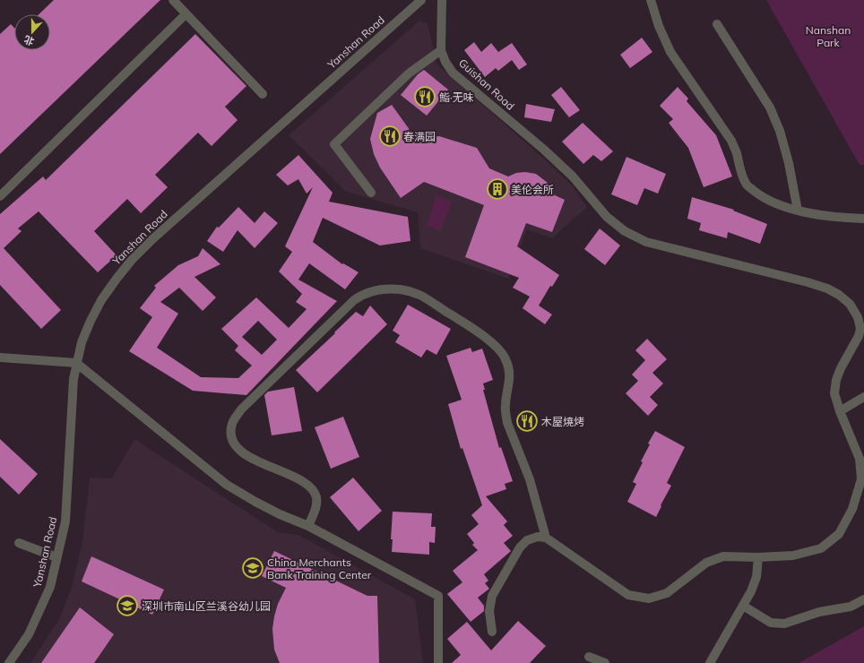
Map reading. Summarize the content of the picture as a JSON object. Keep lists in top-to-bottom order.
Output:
{
  "streets": {
    "street": ["Yanshan Road", "Guishan Road"]
  },
  "parks": ["Nanshan Park"],
  "places": {
    "restaurant": ["鮨·无味", "春满园", "木屋燒烤"],
    "building": ["美伦会所"],
    "school or university": ["China Merchants Bank Training Center", "深圳市南山区兰溪谷幼儿园"]
  },
  "north": "bottom"
}
